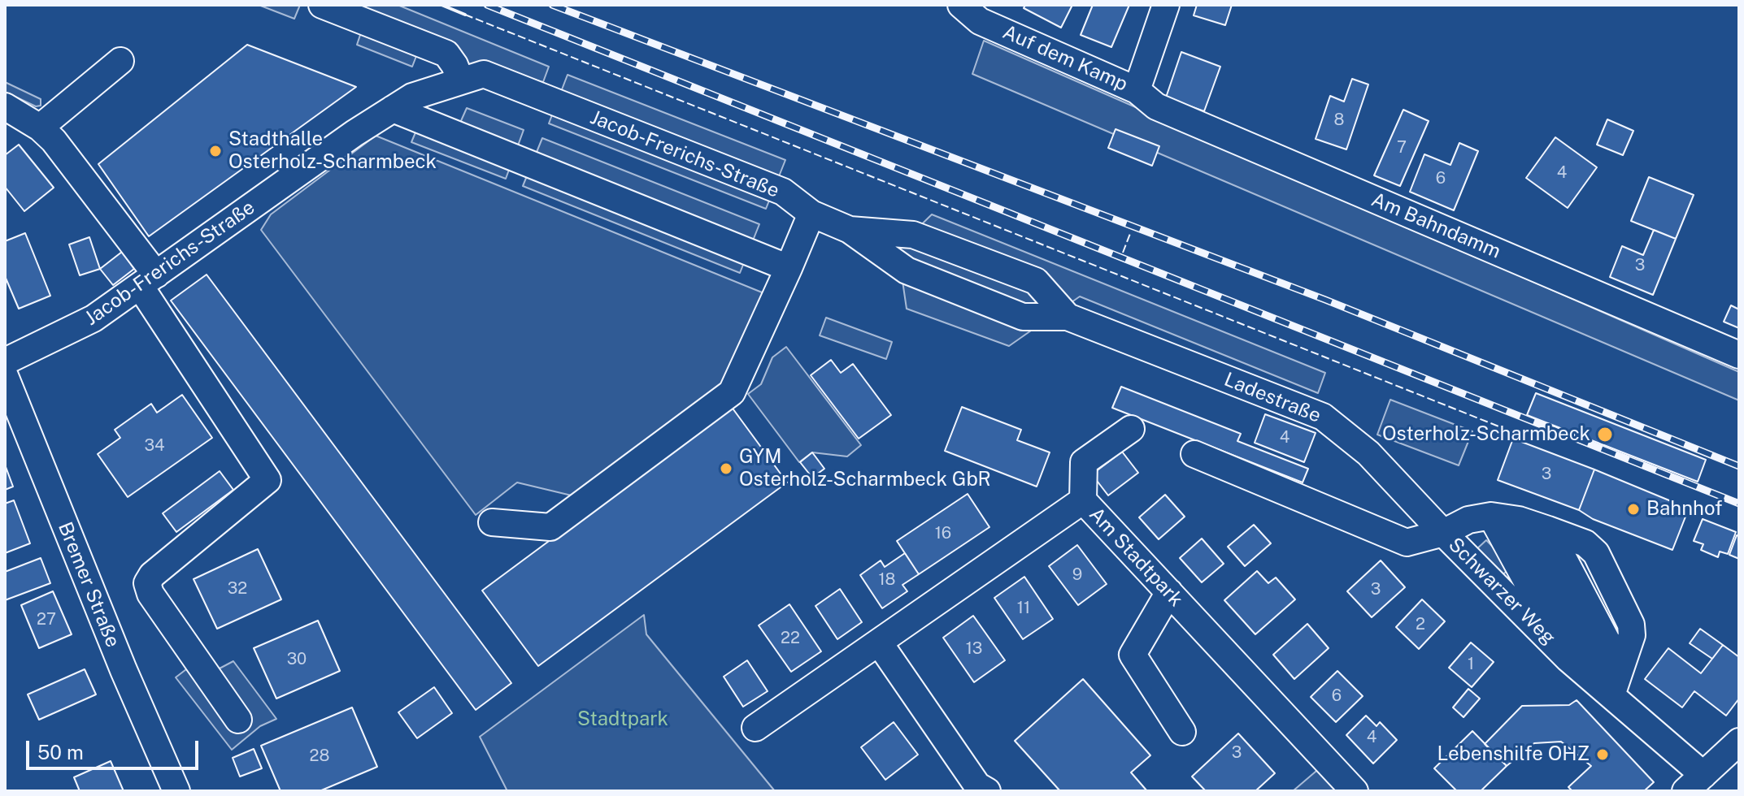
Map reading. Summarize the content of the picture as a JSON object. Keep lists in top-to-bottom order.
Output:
{
  "streets": {
    "street": [
      "Auf dem Kamp",
      "Jacob-Frerichs-Straße",
      "Am Bahndamm",
      "Ladestraße",
      "Am Stadtpark",
      "Bremer Straße",
      "Schwarzer Weg"
    ]
  },
  "crossings": [
    ["Auf dem Kamp", "Am Bahndamm"],
    ["Jacob-Frerichs-Straße", "Ladestraße"],
    ["Ladestraße", "Schwarzer Weg"]
  ],
  "parks": ["Stadtpark"],
  "places": [
    "Stadthalle Osterholz-Scharmbeck",
    "Osterholz-Scharmbeck",
    "GYM Osterholz-Scharmbeck GbR",
    "Bahnhof",
    "Lebenshilfe OHZ"
  ],
  "house_numbers": [
    "8",
    "7",
    "4",
    "6",
    "3",
    "4",
    "34",
    "3",
    "16",
    "9",
    "18",
    "32",
    "3",
    "11",
    "27",
    "2",
    "22",
    "13",
    "30",
    "1",
    "6",
    "4",
    "3",
    "28"
  ],
  "scale_bar": "50 m"
}
